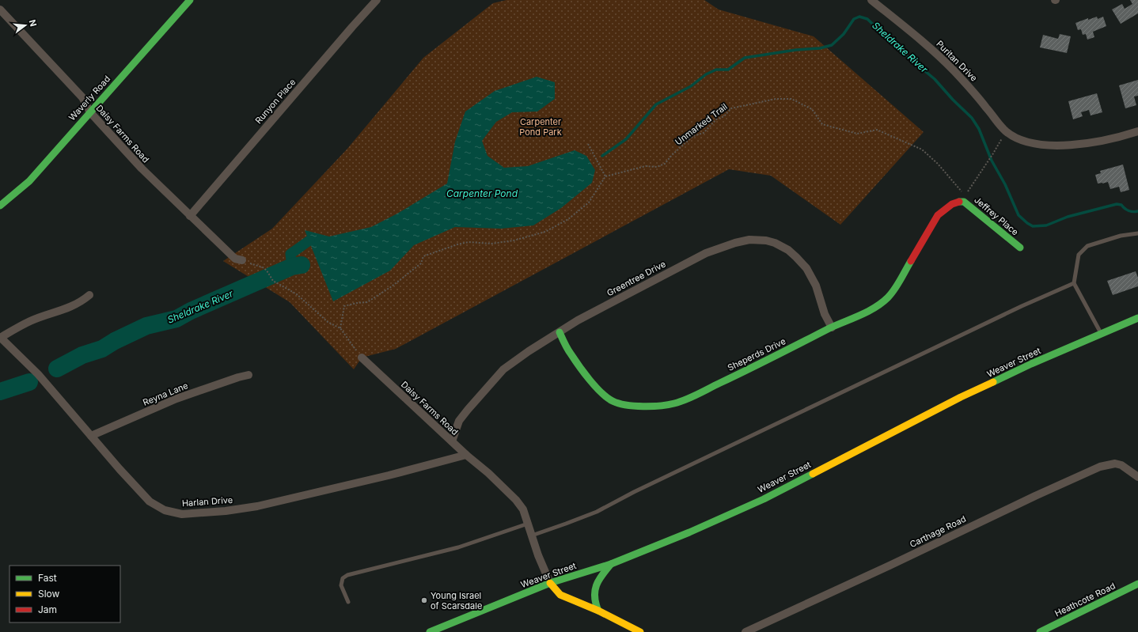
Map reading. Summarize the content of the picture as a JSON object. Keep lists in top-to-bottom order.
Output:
{
  "streets": {
    "street": [
      "Puritan Drive",
      "Waverly Road",
      "Runyon Place",
      "Daisy Farms Road",
      "Jeffrey Place",
      "Greentree Drive",
      "Sheperds Drive",
      "Weaver Street",
      "Reyna Lane",
      "Harlan Drive",
      "Carthage Road",
      "Heathcote Road"
    ],
    "path": ["Unmarked Trail"]
  },
  "crossings": [
    ["Puritan Drive", "Unmarked Trail"],
    ["Waverly Road", "Daisy Farms Road"],
    ["Runyon Place", "Daisy Farms Road"],
    ["Daisy Farms Road", "Greentree Drive"],
    ["Daisy Farms Road", "Weaver Street"],
    ["Daisy Farms Road", "Harlan Drive"],
    ["Jeffrey Place", "Sheperds Drive"],
    ["Greentree Drive", "Sheperds Drive"],
    ["Reyna Lane", "Harlan Drive"]
  ],
  "water": ["Sheldrake River", "Carpenter Pond"],
  "parks": ["Carpenter Pond Park"],
  "places": ["Young Israel of Scarsdale"],
  "legend": ["Fast", "Slow", "Jam"],
  "north": "right"
}
